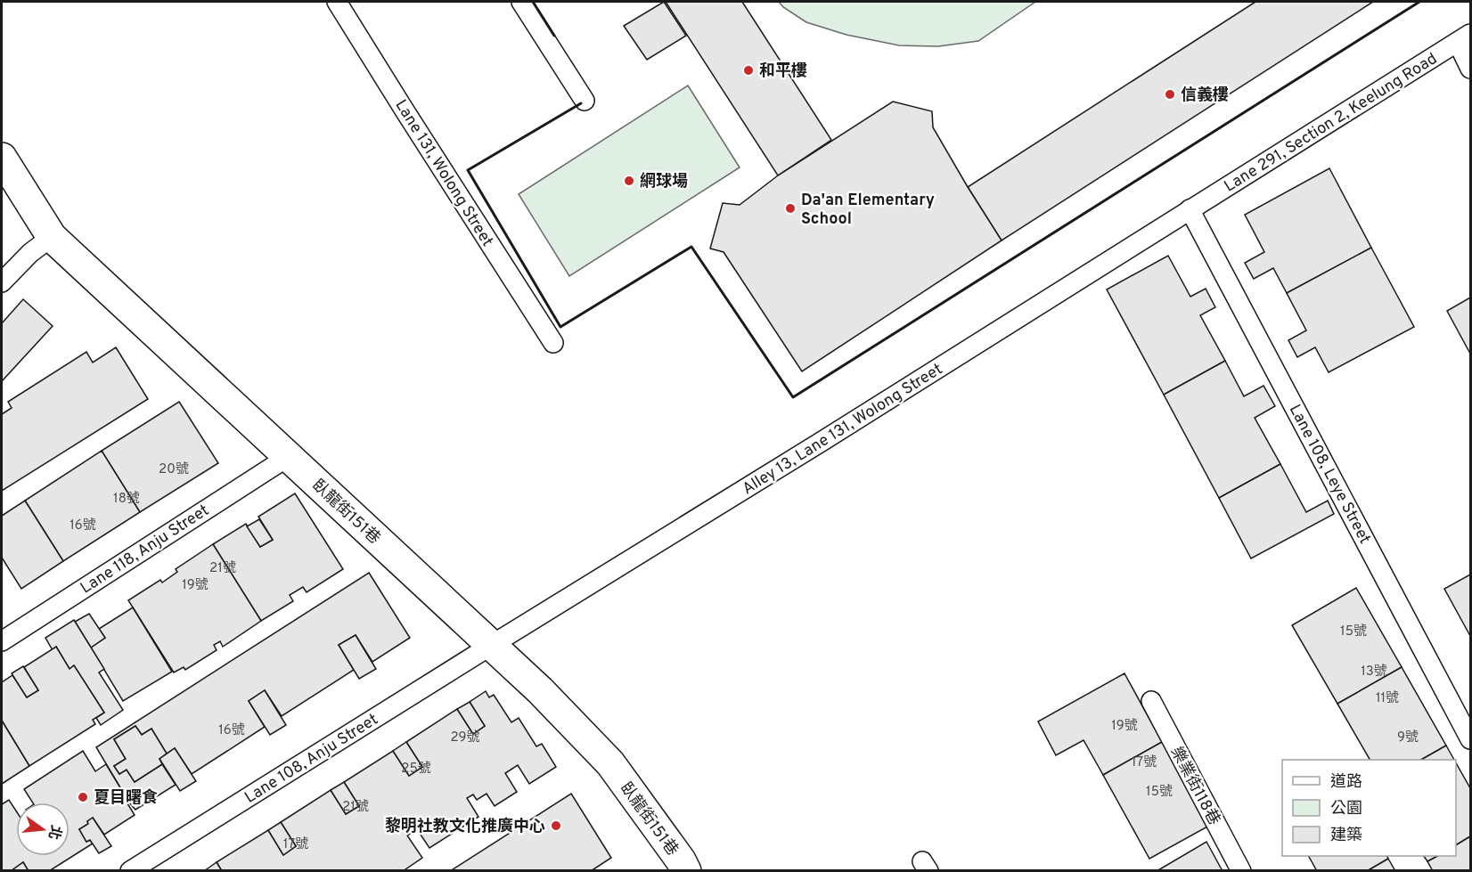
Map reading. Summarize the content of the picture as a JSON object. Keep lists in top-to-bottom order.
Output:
{
  "streets": {
    "street": ["臥龍街151巷"],
    "lane": [
      "Lane 291, Section 2, Keelung Road",
      "Lane 131, Wolong Street",
      "Alley 13, Lane 131, Wolong Street",
      "Lane 108, Leye Street",
      "Lane 118, Anju Street",
      "Lane 108, Anju Street",
      "樂業街118巷"
    ]
  },
  "crossings": [
    ["Lane 291, Section 2, Keelung Road", "Alley 13, Lane 131, Wolong Street"],
    ["Lane 291, Section 2, Keelung Road", "Lane 108, Leye Street"],
    ["Alley 13, Lane 131, Wolong Street", "Lane 108, Leye Street"],
    ["Alley 13, Lane 131, Wolong Street", "臥龍街151巷"],
    ["Alley 13, Lane 131, Wolong Street", "Lane 108, Anju Street"],
    ["臥龍街151巷", "Lane 118, Anju Street"],
    ["臥龍街151巷", "Lane 108, Anju Street"]
  ],
  "places": [
    "和平樓",
    "信義樓",
    "網球場",
    "Da'an Elementary School",
    "夏目曙食",
    "黎明社教文化推廣中心"
  ],
  "house_numbers": [
    "20號",
    "18號",
    "16號",
    "21號",
    "19號",
    "15號",
    "13號",
    "11號",
    "19號",
    "16號",
    "29號",
    "9號",
    "17號",
    "25號",
    "15號",
    "21號",
    "17號"
  ],
  "legend": ["道路", "公園", "建築"],
  "north": "right"
}
